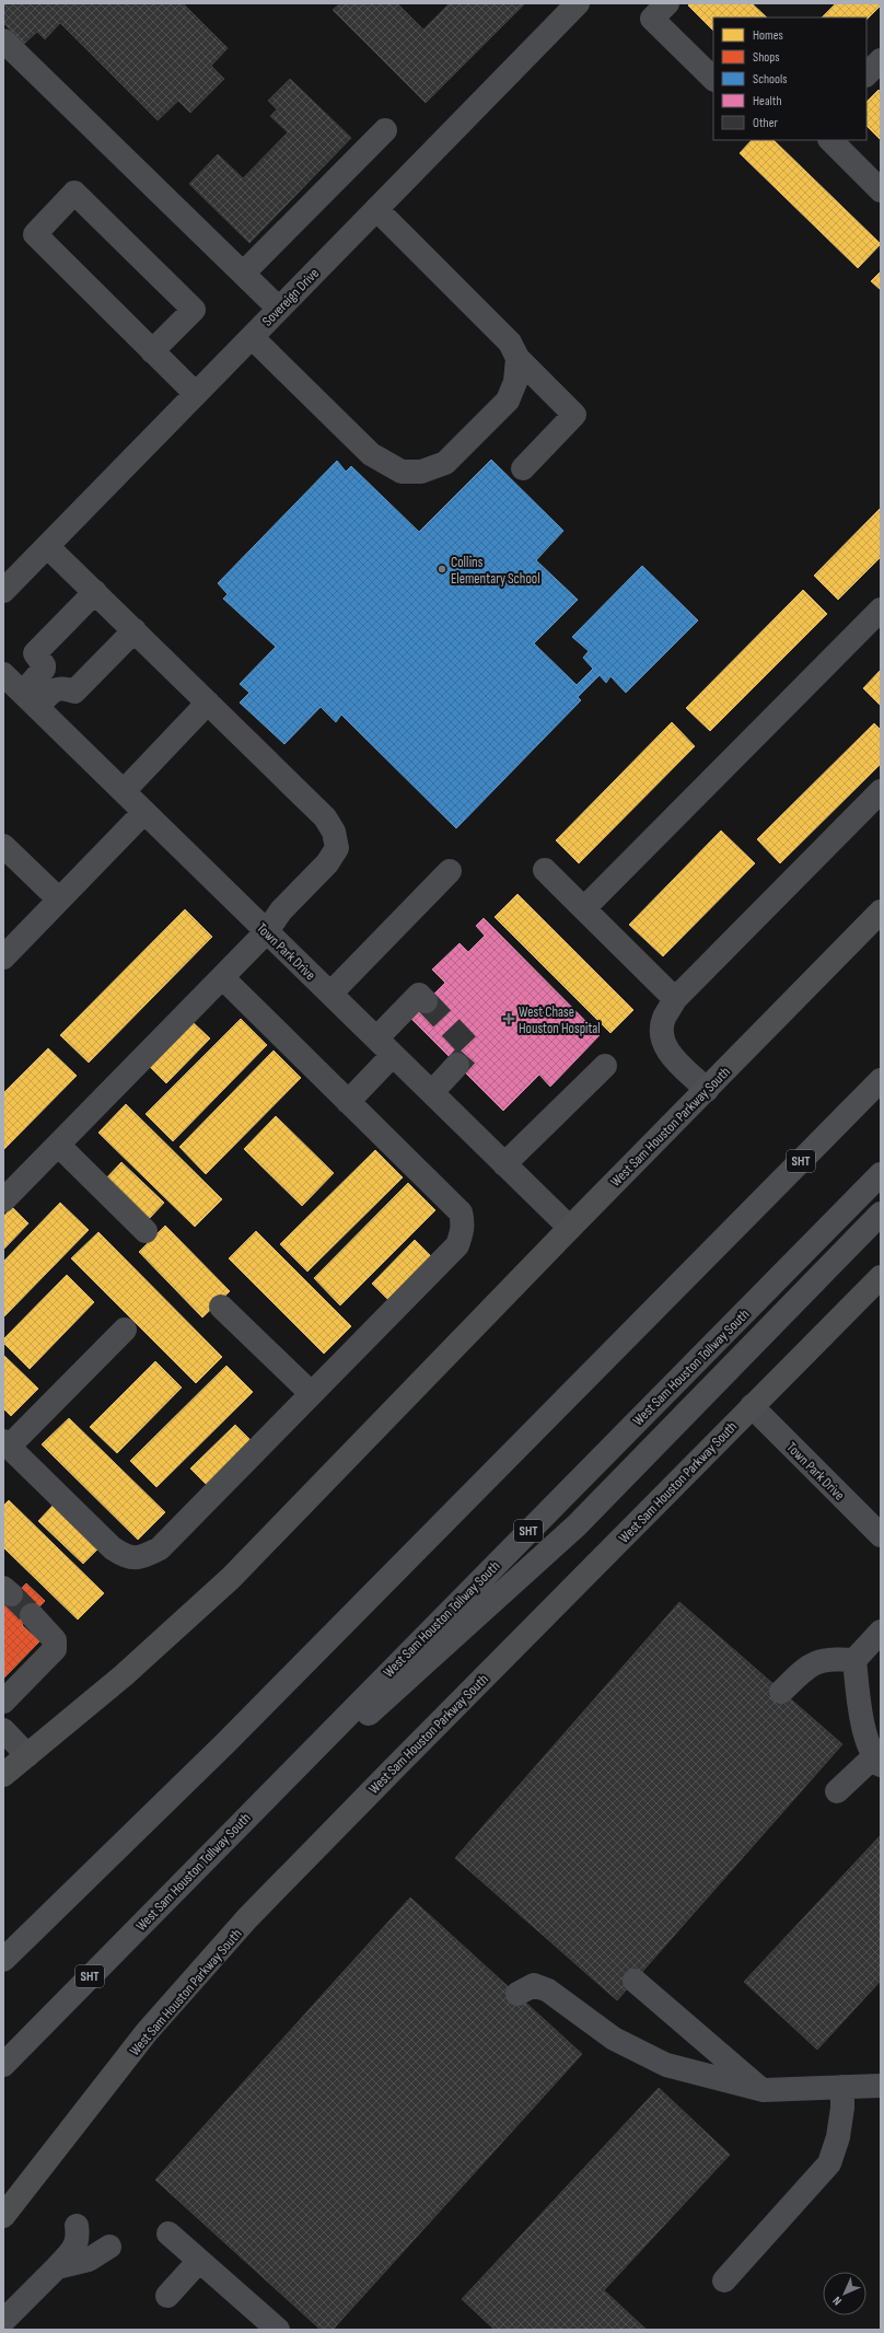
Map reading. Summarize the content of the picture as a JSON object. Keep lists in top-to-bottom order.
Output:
{
  "streets": {
    "highway": ["SHT", "West Sam Houston Tollway South"],
    "main road": ["West Sam Houston Parkway South"],
    "street": ["Sovereign Drive", "Town Park Drive"]
  },
  "crossings": [
    ["Town Park Drive", "West Sam Houston Parkway South"]
  ],
  "places": {
    "other": ["Collins Elementary School"],
    "health": ["West Chase Houston Hospital"]
  },
  "legend": [
    "Homes",
    "Shops",
    "Schools",
    "Health",
    "Other"
  ],
  "north": "bottom left"
}
